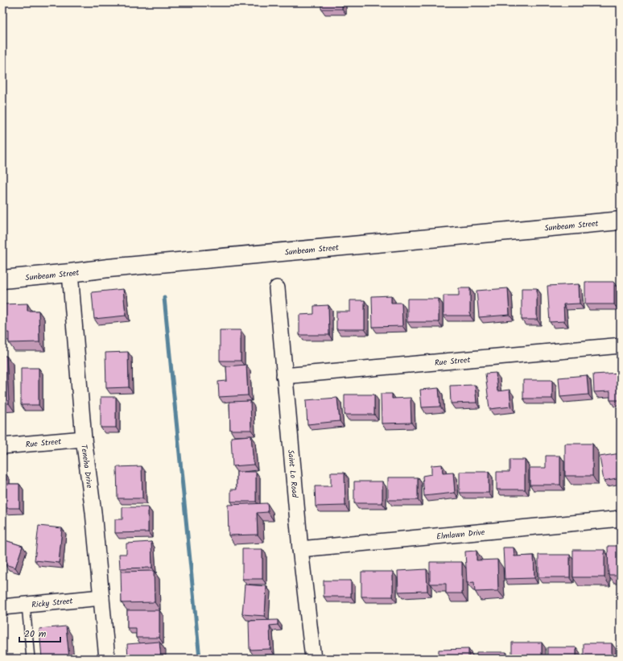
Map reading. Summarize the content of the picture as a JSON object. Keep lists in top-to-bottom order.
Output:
{
  "streets": {
    "street": [
      "Sunbeam Street",
      "Rue Street",
      "Teneha Drive",
      "Saint Lo Road",
      "Elmlawn Drive",
      "Ricky Street"
    ]
  },
  "crossings": [
    ["Sunbeam Street", "Teneha Drive"],
    ["Rue Street", "Teneha Drive"],
    ["Rue Street", "Saint Lo Road"],
    ["Teneha Drive", "Ricky Street"],
    ["Saint Lo Road", "Elmlawn Drive"]
  ],
  "scale_bar": "20 m"
}
